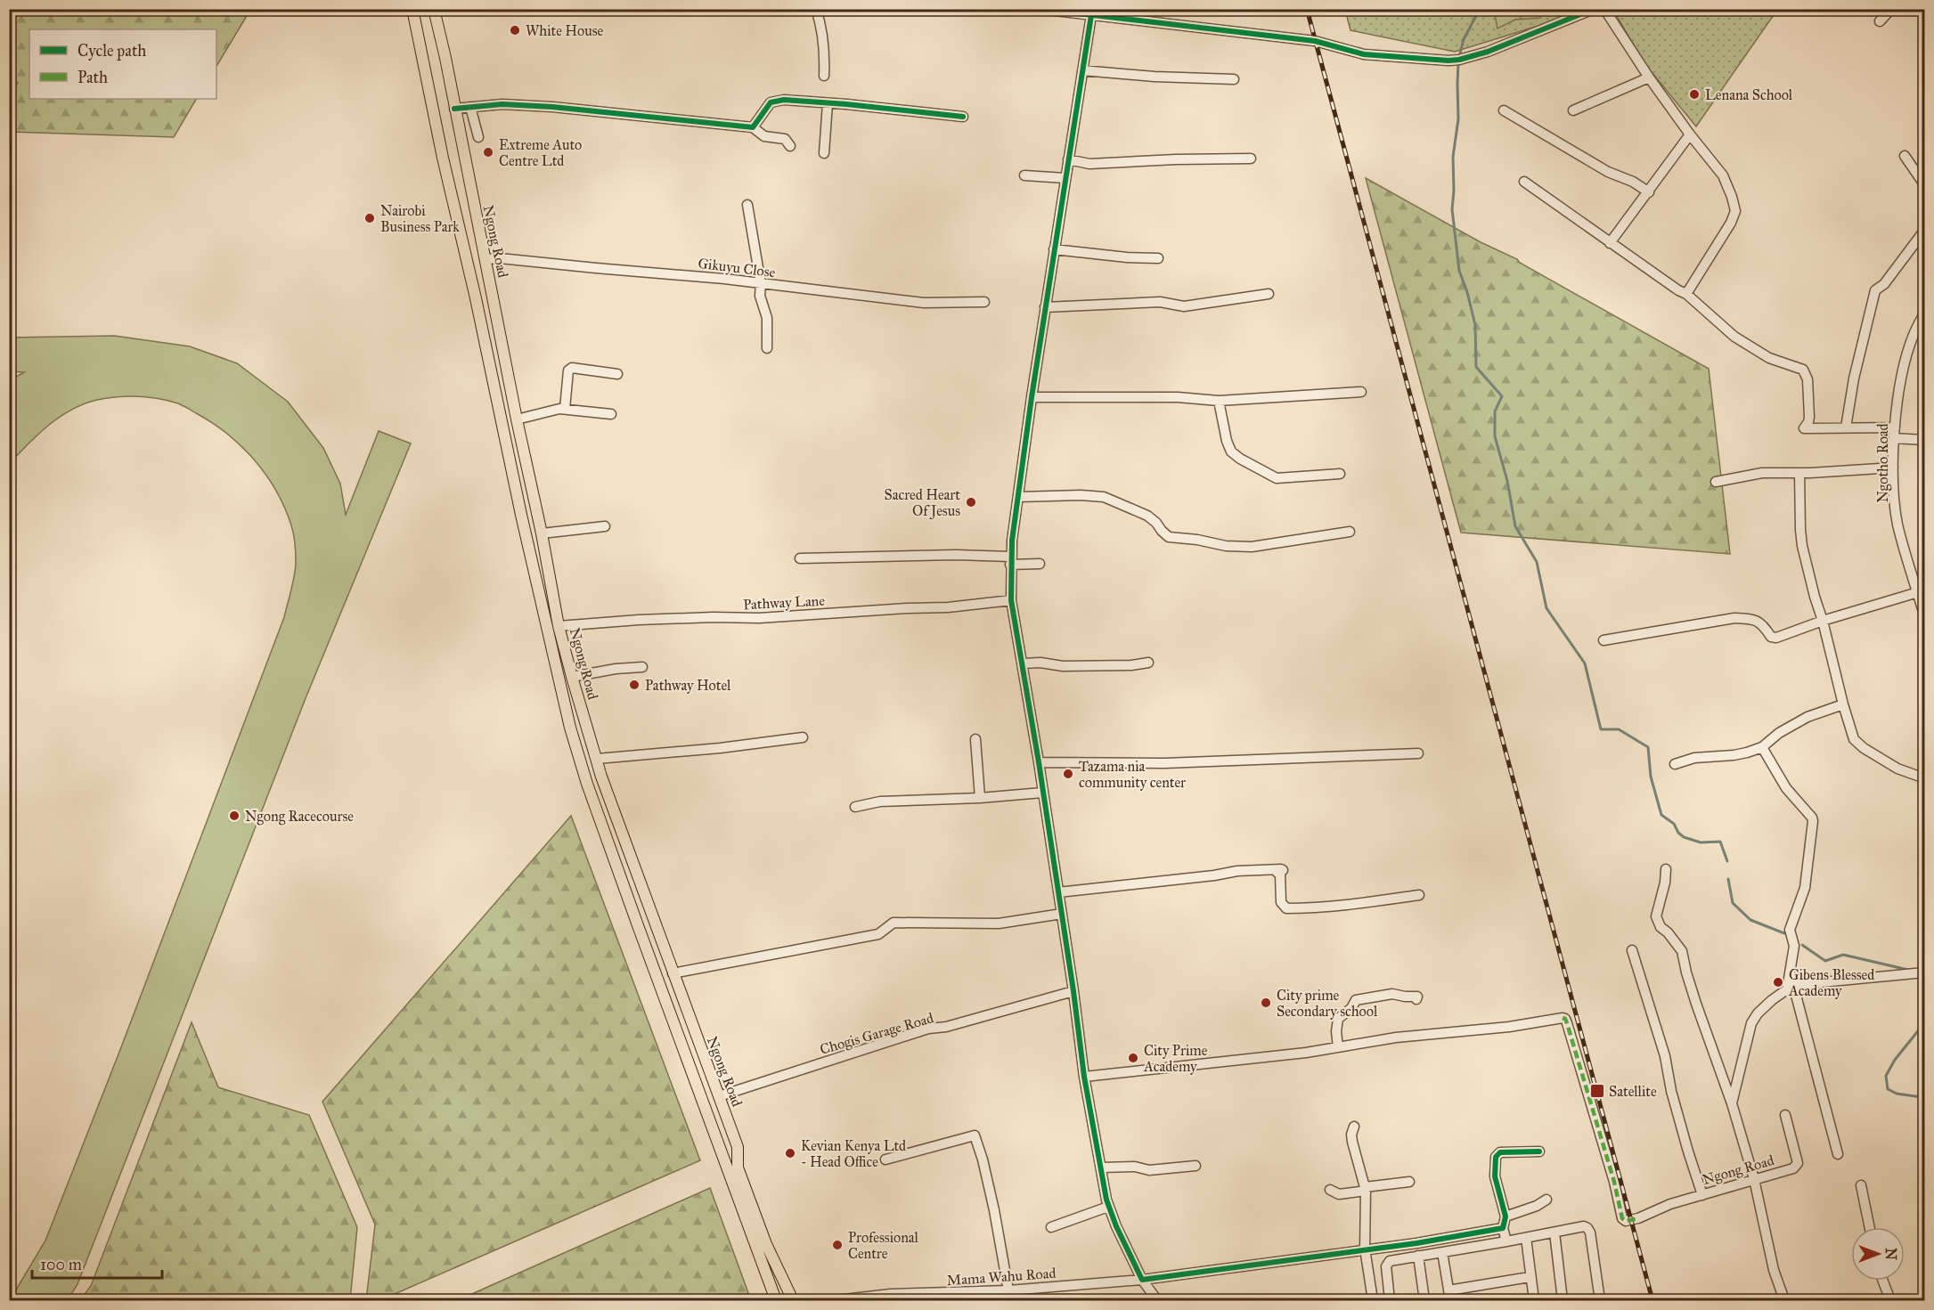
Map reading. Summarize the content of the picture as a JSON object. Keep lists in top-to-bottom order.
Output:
{
  "streets": {
    "main road": ["Ngong Road"],
    "street": [
      "Gikuyu Close",
      "Ngotho Road",
      "Pathway Lane",
      "Chogis Garage Road",
      "Mama Wahu Road"
    ]
  },
  "crossings": [
    ["Ngong Road", "Gikuyu Close"],
    ["Ngong Road", "Pathway Lane"],
    ["Ngong Road", "Chogis Garage Road"]
  ],
  "places": {
    "other": [
      "White House",
      "Lenana School",
      "Extreme Auto Centre Ltd",
      "Nairobi Business Park",
      "Sacred Heart Of Jesus",
      "Pathway Hotel",
      "Tazama nia community center",
      "Ngong Racecourse",
      "Gibens Blessed Academy",
      "City prime Secondary school",
      "City Prime Academy",
      "Kevian Kenya Ltd - Head Office",
      "Professional Centre"
    ],
    "transit": ["Satellite"]
  },
  "legend": ["Cycle path", "Path"],
  "scale_bar": "100 m",
  "north": "right"
}
